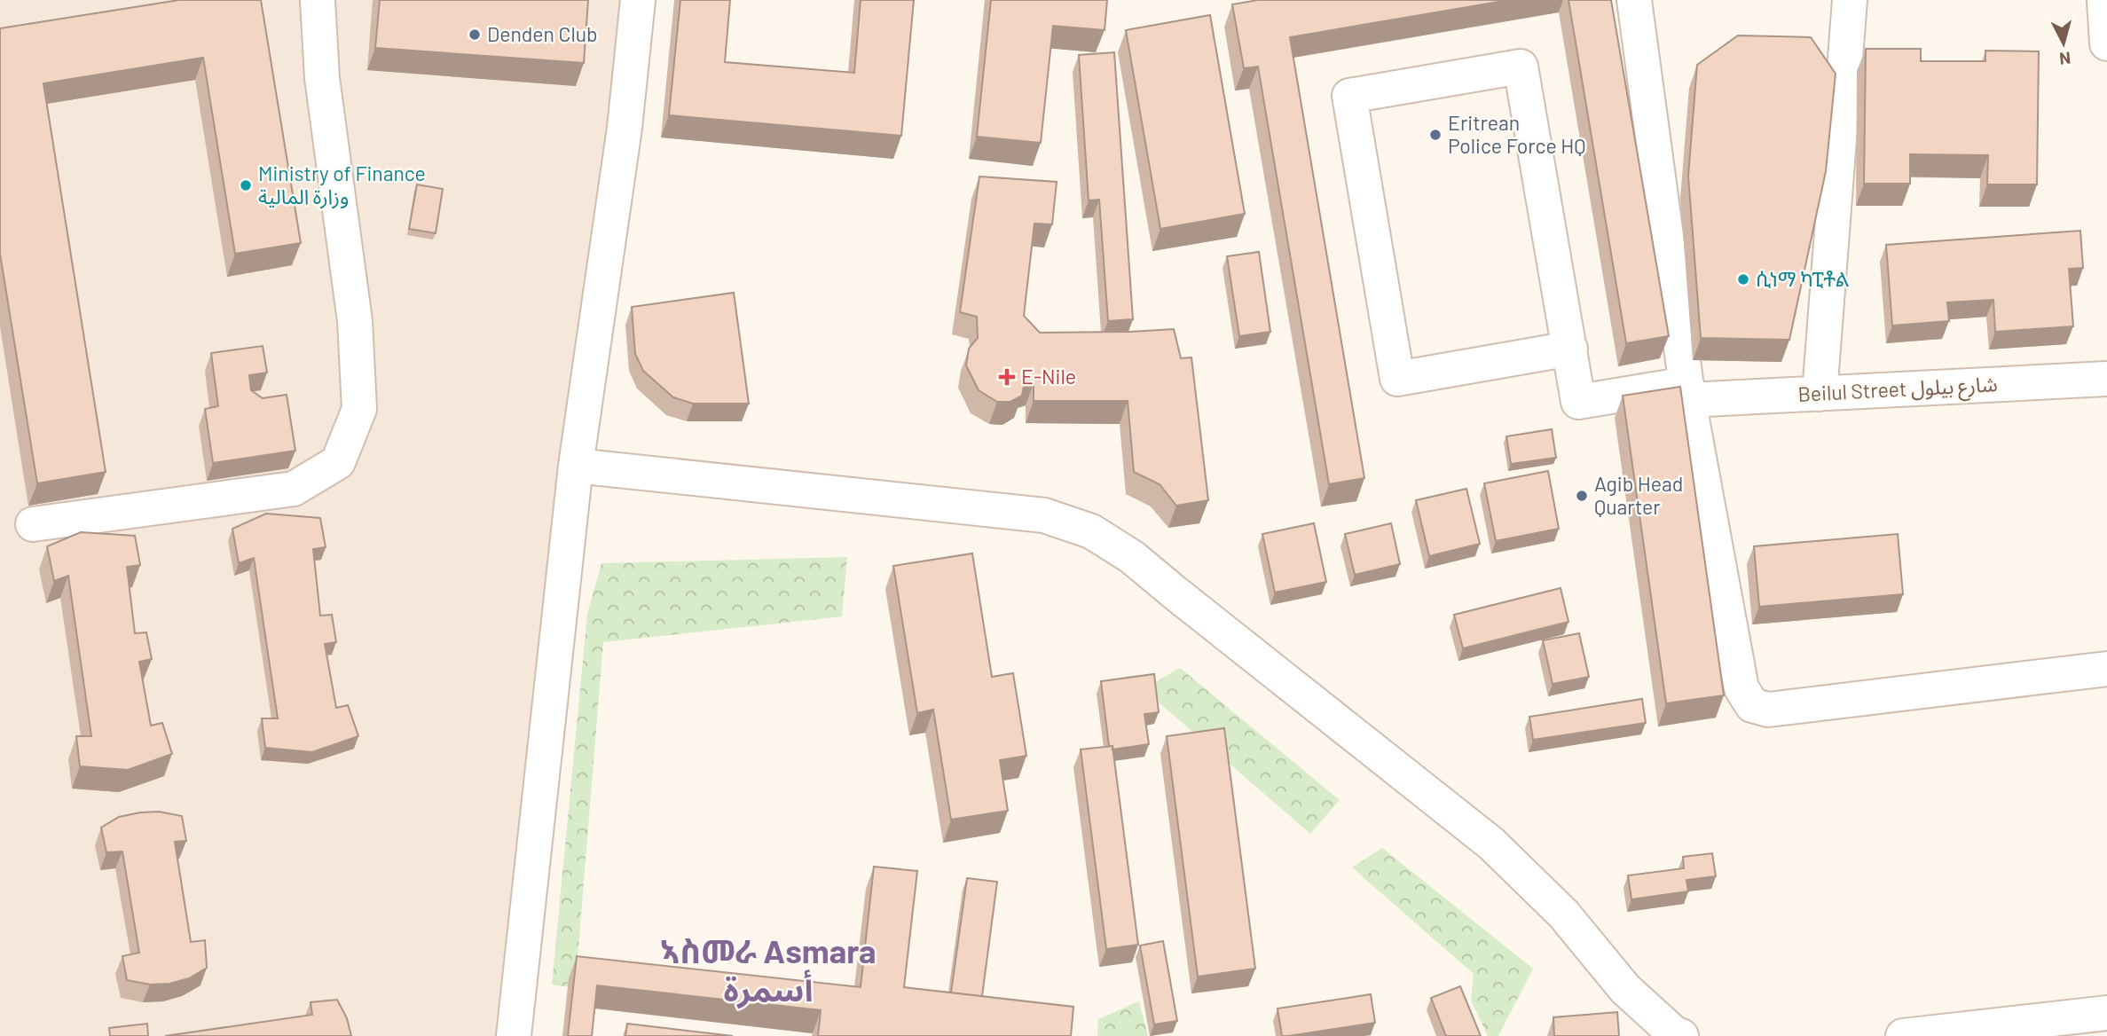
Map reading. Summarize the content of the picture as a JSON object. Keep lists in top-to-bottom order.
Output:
{
  "streets": {
    "street": ["Beilul Street شارع بيلول"]
  },
  "districts": ["ኣስመራ Asmara أسمرة"],
  "places": {
    "other": [
      "Denden Club",
      "Eritrean Police Force HQ",
      "Ministry of Finance وزارة المالية",
      "ሲነማ ካፒቶል",
      "Agib Head Quarter"
    ],
    "health": ["E-Nile"]
  },
  "north": "bottom"
}
